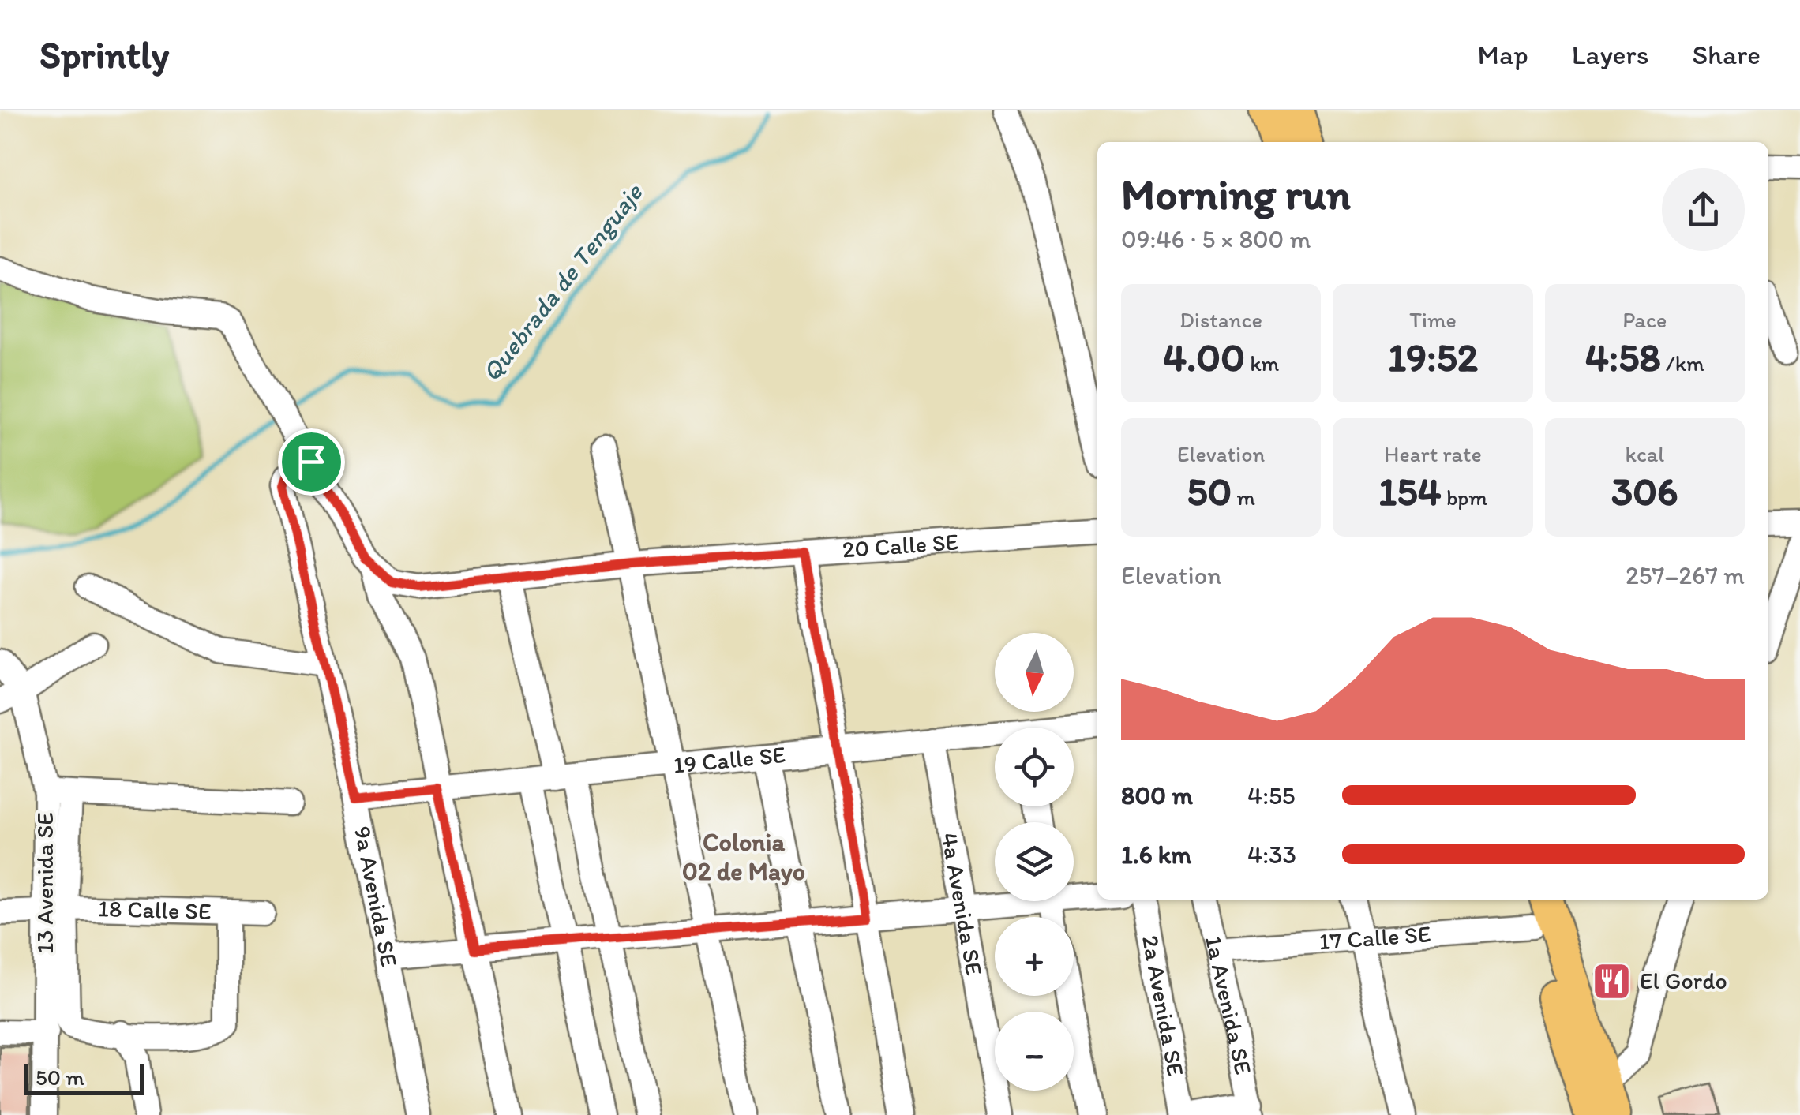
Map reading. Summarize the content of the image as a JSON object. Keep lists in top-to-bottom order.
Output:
{
  "streets": {
    "street": [
      "20 Calle SE",
      "19 Calle SE",
      "13 Avenida SE",
      "9a Avenida SE",
      "4a Avenida SE",
      "18 Calle SE",
      "17 Calle SE",
      "2a Avenida SE",
      "1a Avenida SE"
    ]
  },
  "crossings": [
    ["19 Calle SE", "9a Avenida SE"],
    ["19 Calle SE", "4a Avenida SE"],
    ["13 Avenida SE", "18 Calle SE"],
    ["17 Calle SE", "1a Avenida SE"]
  ],
  "districts": ["Colonia 02 de Mayo"],
  "water": ["Quebrada de Tenguaje"],
  "places": {
    "restaurant": ["El Gordo"]
  },
  "scale_bar": "50 m",
  "north": "bottom",
  "page": {
    "header": "Sprintly",
    "nav": ["Map", "Layers", "Share"],
    "heading": ["Morning run", "09:46 · 5 × 800 m"],
    "stats": [
      ["Distance", "4.00 km"],
      ["Time", "19:52"],
      ["Pace", "4:58 /km"],
      ["Elevation", "50 m"],
      ["Heart rate", "154 bpm"],
      ["kcal", "306"]
    ],
    "chart": ["Elevation", "257–267 m"],
    "map_buttons": ["+", "−"],
    "list": [
      {
        "name": "800 m",
        "note": "4:55"
      },
      {
        "name": "1.6 km",
        "note": "4:33"
      }
    ],
    "scale": "50 m"
  }
}
